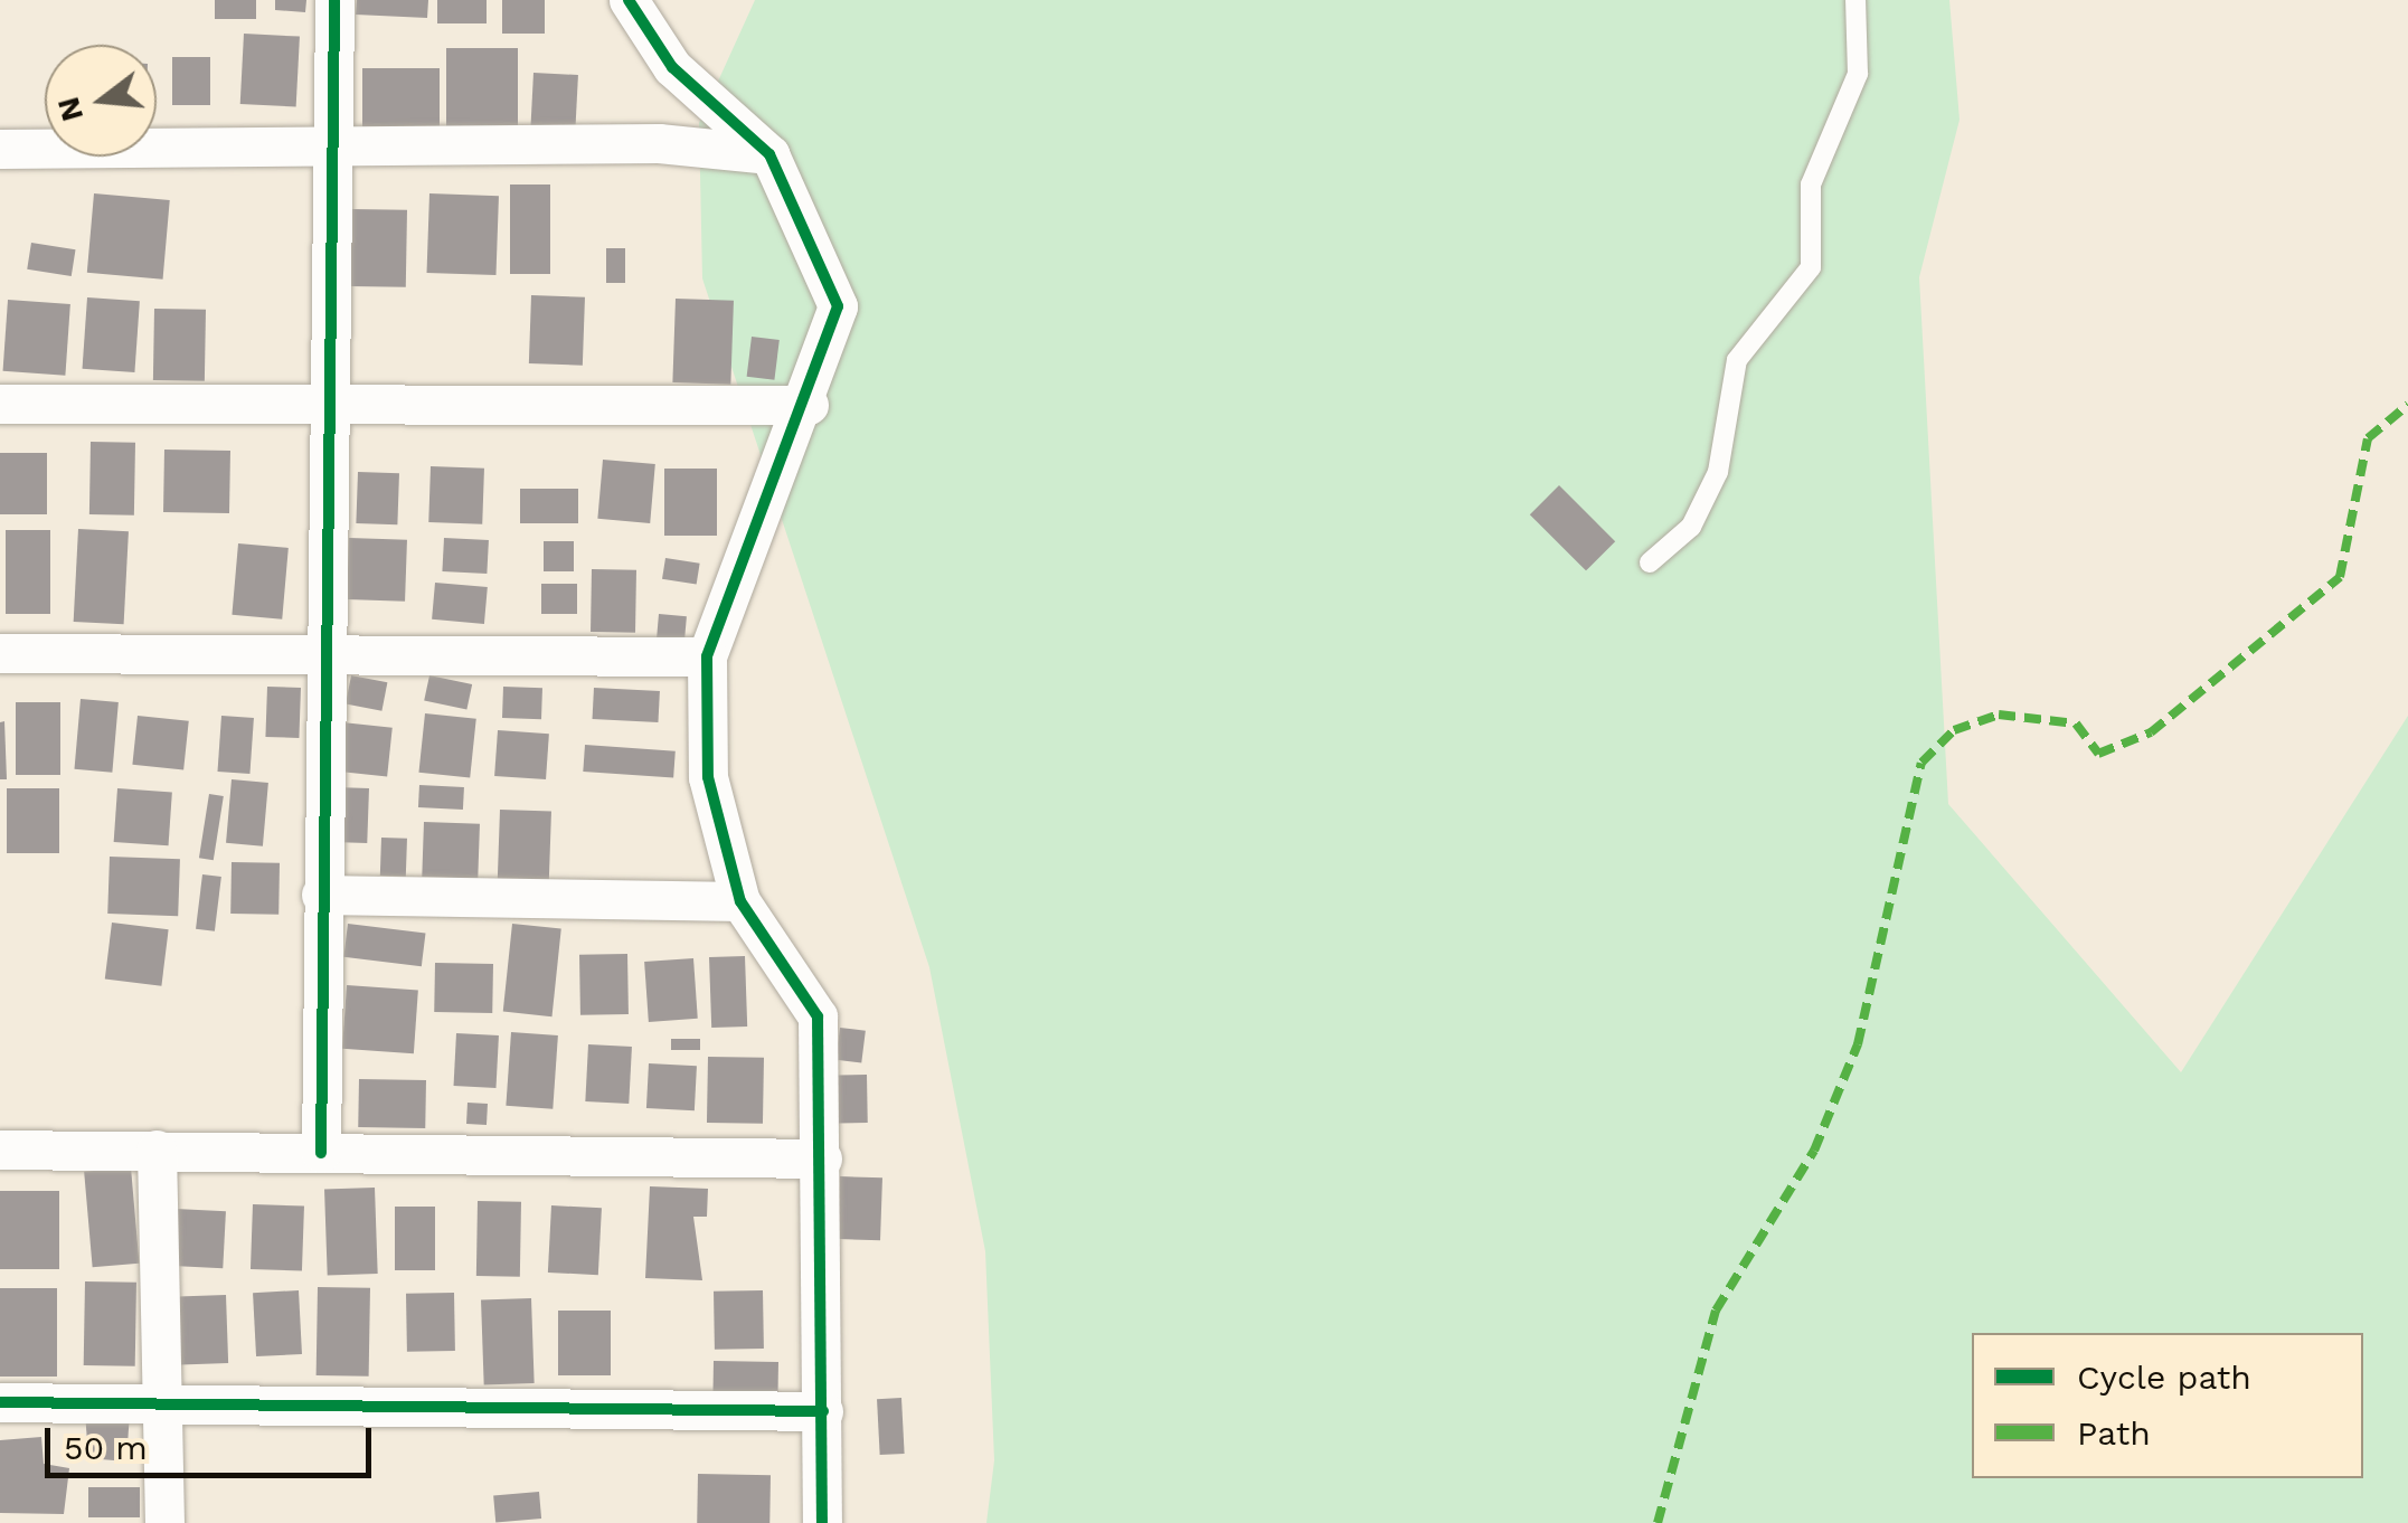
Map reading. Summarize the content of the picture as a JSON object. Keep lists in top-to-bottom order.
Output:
{
  "legend": ["Cycle path", "Path"],
  "scale_bar": "50 m",
  "north": "left"
}
